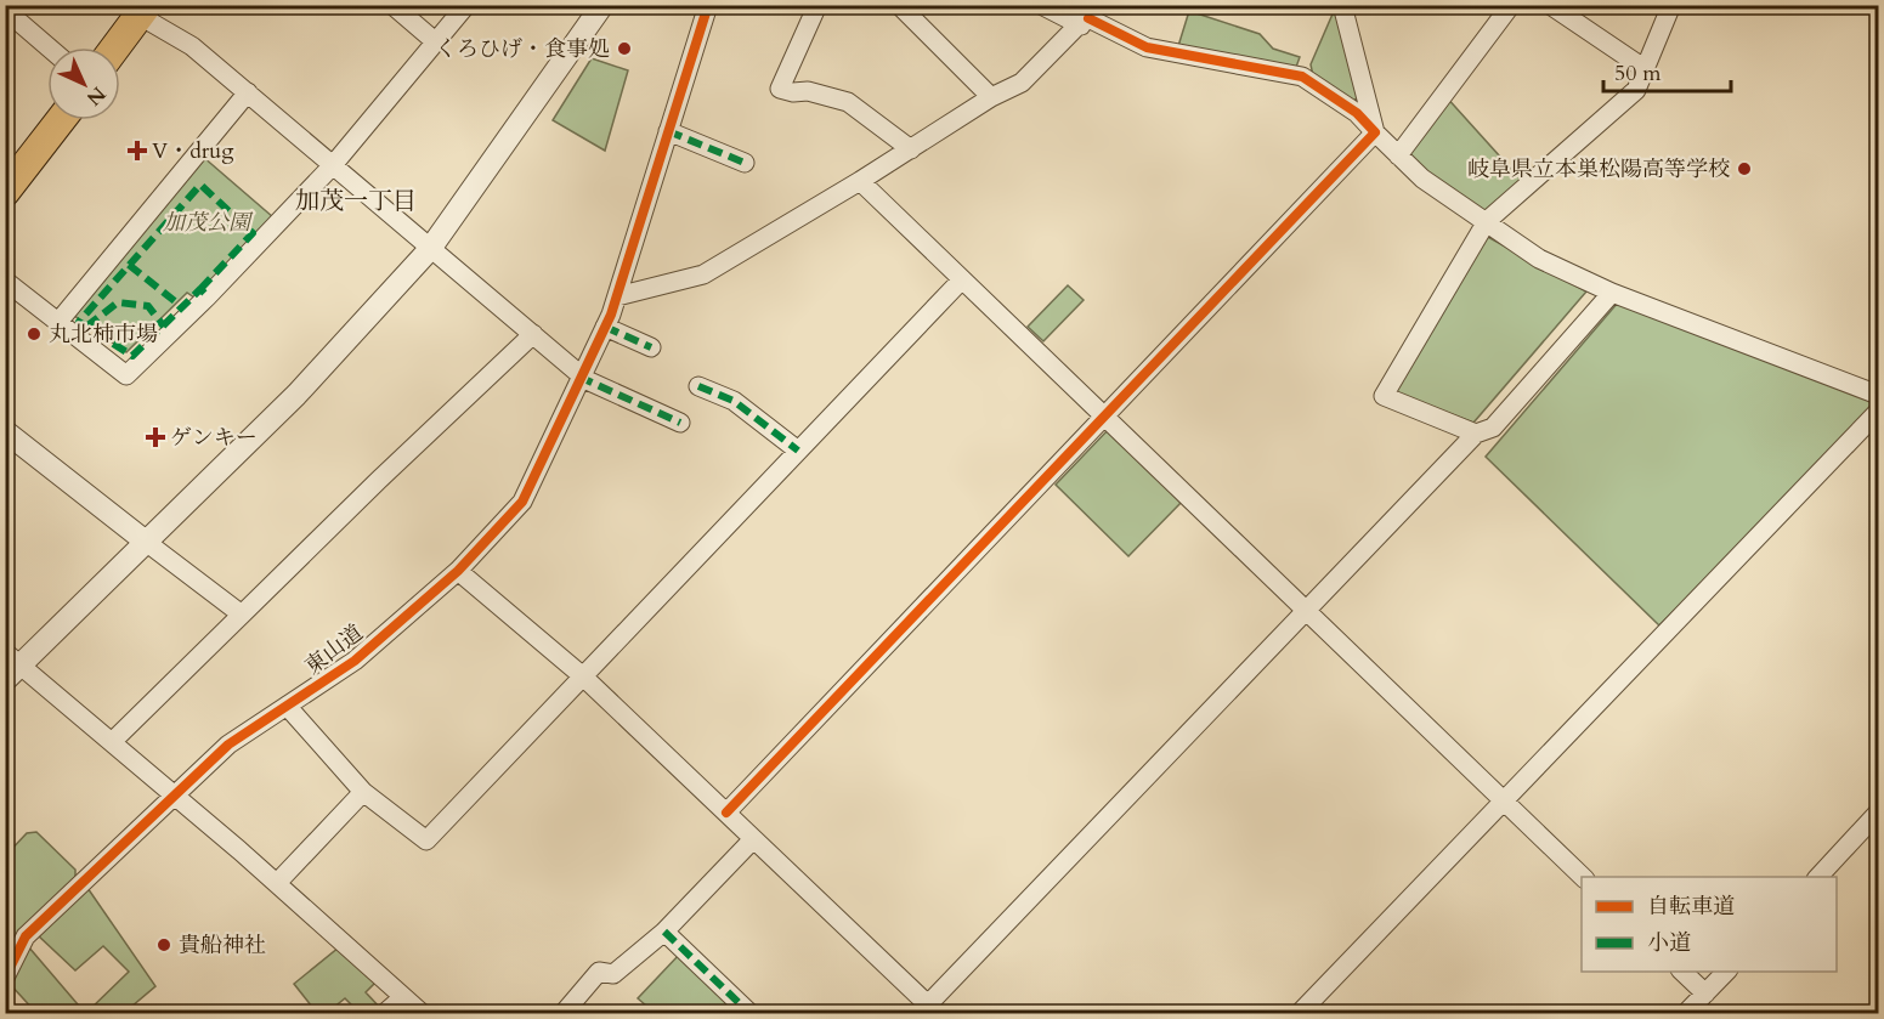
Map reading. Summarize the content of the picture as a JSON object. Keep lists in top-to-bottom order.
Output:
{
  "streets": {
    "street": ["東山道"]
  },
  "districts": ["加茂一丁目"],
  "parks": ["加茂公園"],
  "places": {
    "other": [
      "くろひげ・食事処",
      "岐阜県立本巣松陽高等学校",
      "丸北柿市場",
      "貴船神社"
    ],
    "health": ["V・drug", "ゲンキー"]
  },
  "legend": ["自転車道", "小道"],
  "scale_bar": "50 m",
  "north": "bottom right"
}
